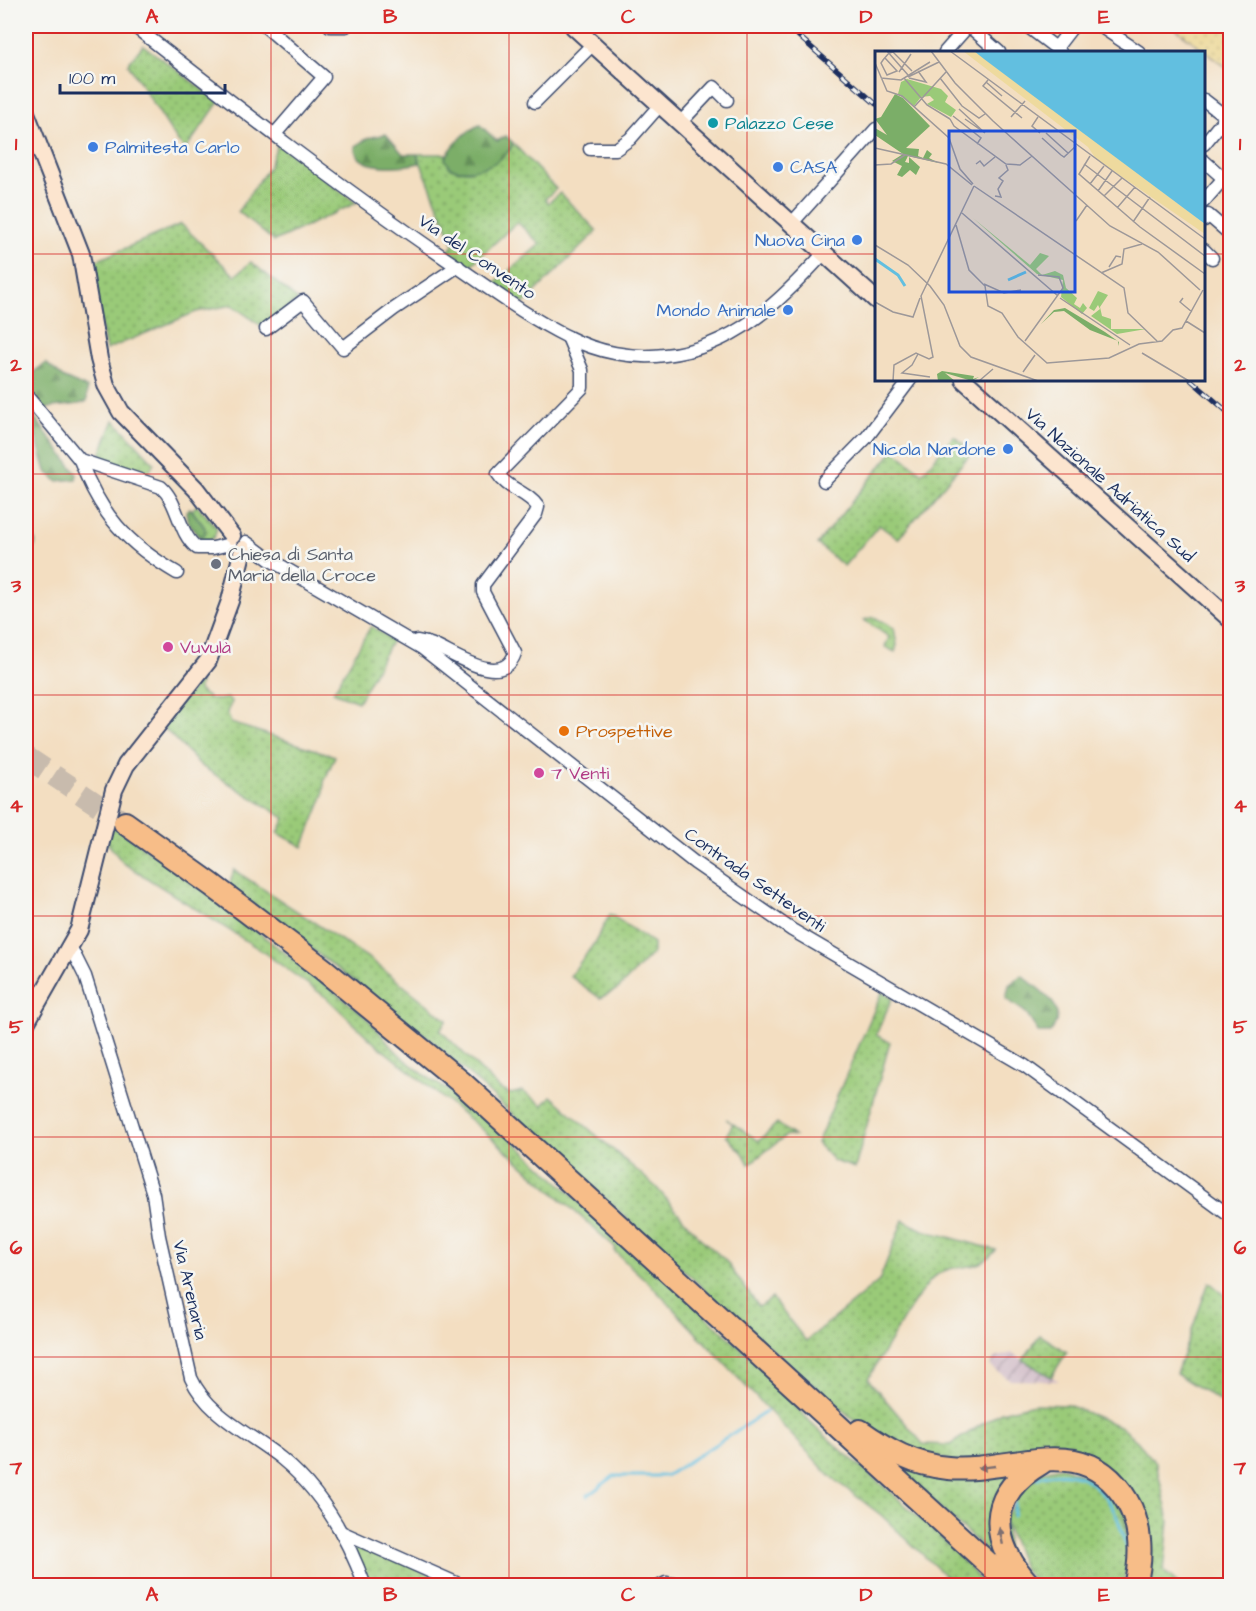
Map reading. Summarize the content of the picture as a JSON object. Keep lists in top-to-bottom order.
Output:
{
  "streets": {
    "main road": ["Via Nazionale Adriatica Sud"],
    "street": ["Via del Convento", "Contrada Setteventi", "Via Arenaria"]
  },
  "places": [
    "Palazzo Cese",
    "Palmitesta Carlo",
    "CASA",
    "Nuova Cina",
    "Mondo Animale",
    "Nicola Nardone",
    "Chiesa di Santa Maria della Croce",
    "Vuvulà",
    "Prospettive",
    "7 Venti"
  ],
  "scale_bar": "100 m",
  "grid": {
    "columns": [
      "A",
      "B",
      "C",
      "D",
      "E"
    ],
    "rows": [
      "1",
      "2",
      "3",
      "4",
      "5",
      "6",
      "7"
    ]
  }
}
